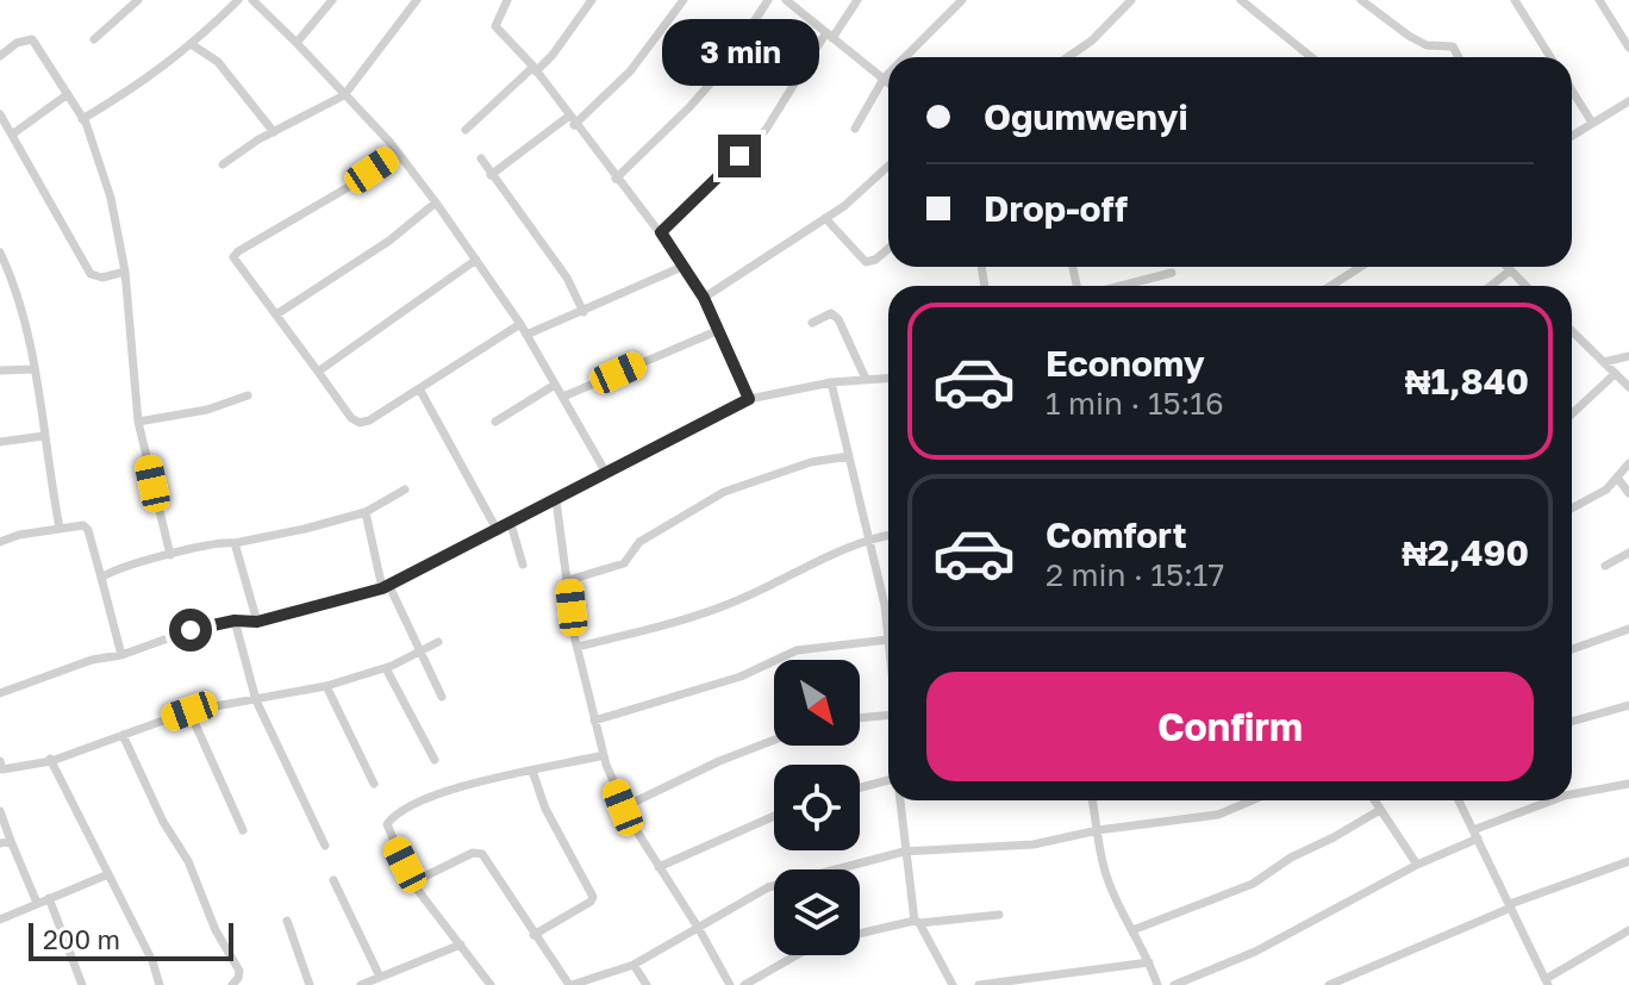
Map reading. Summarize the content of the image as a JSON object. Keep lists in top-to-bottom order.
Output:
{
  "scale_bar": "200 m",
  "north": "bottom right",
  "page": {
    "bubble": "3 min",
    "banner": ["Ogumwenyi", "Drop-off"],
    "list": [
      {
        "name": "Economy",
        "note": "1 min · 15:16",
        "value": "₦1,840"
      },
      {
        "name": "Comfort",
        "note": "2 min · 15:17",
        "value": "₦2,490"
      }
    ],
    "buttons": "Confirm",
    "scale": "200 m"
  }
}
